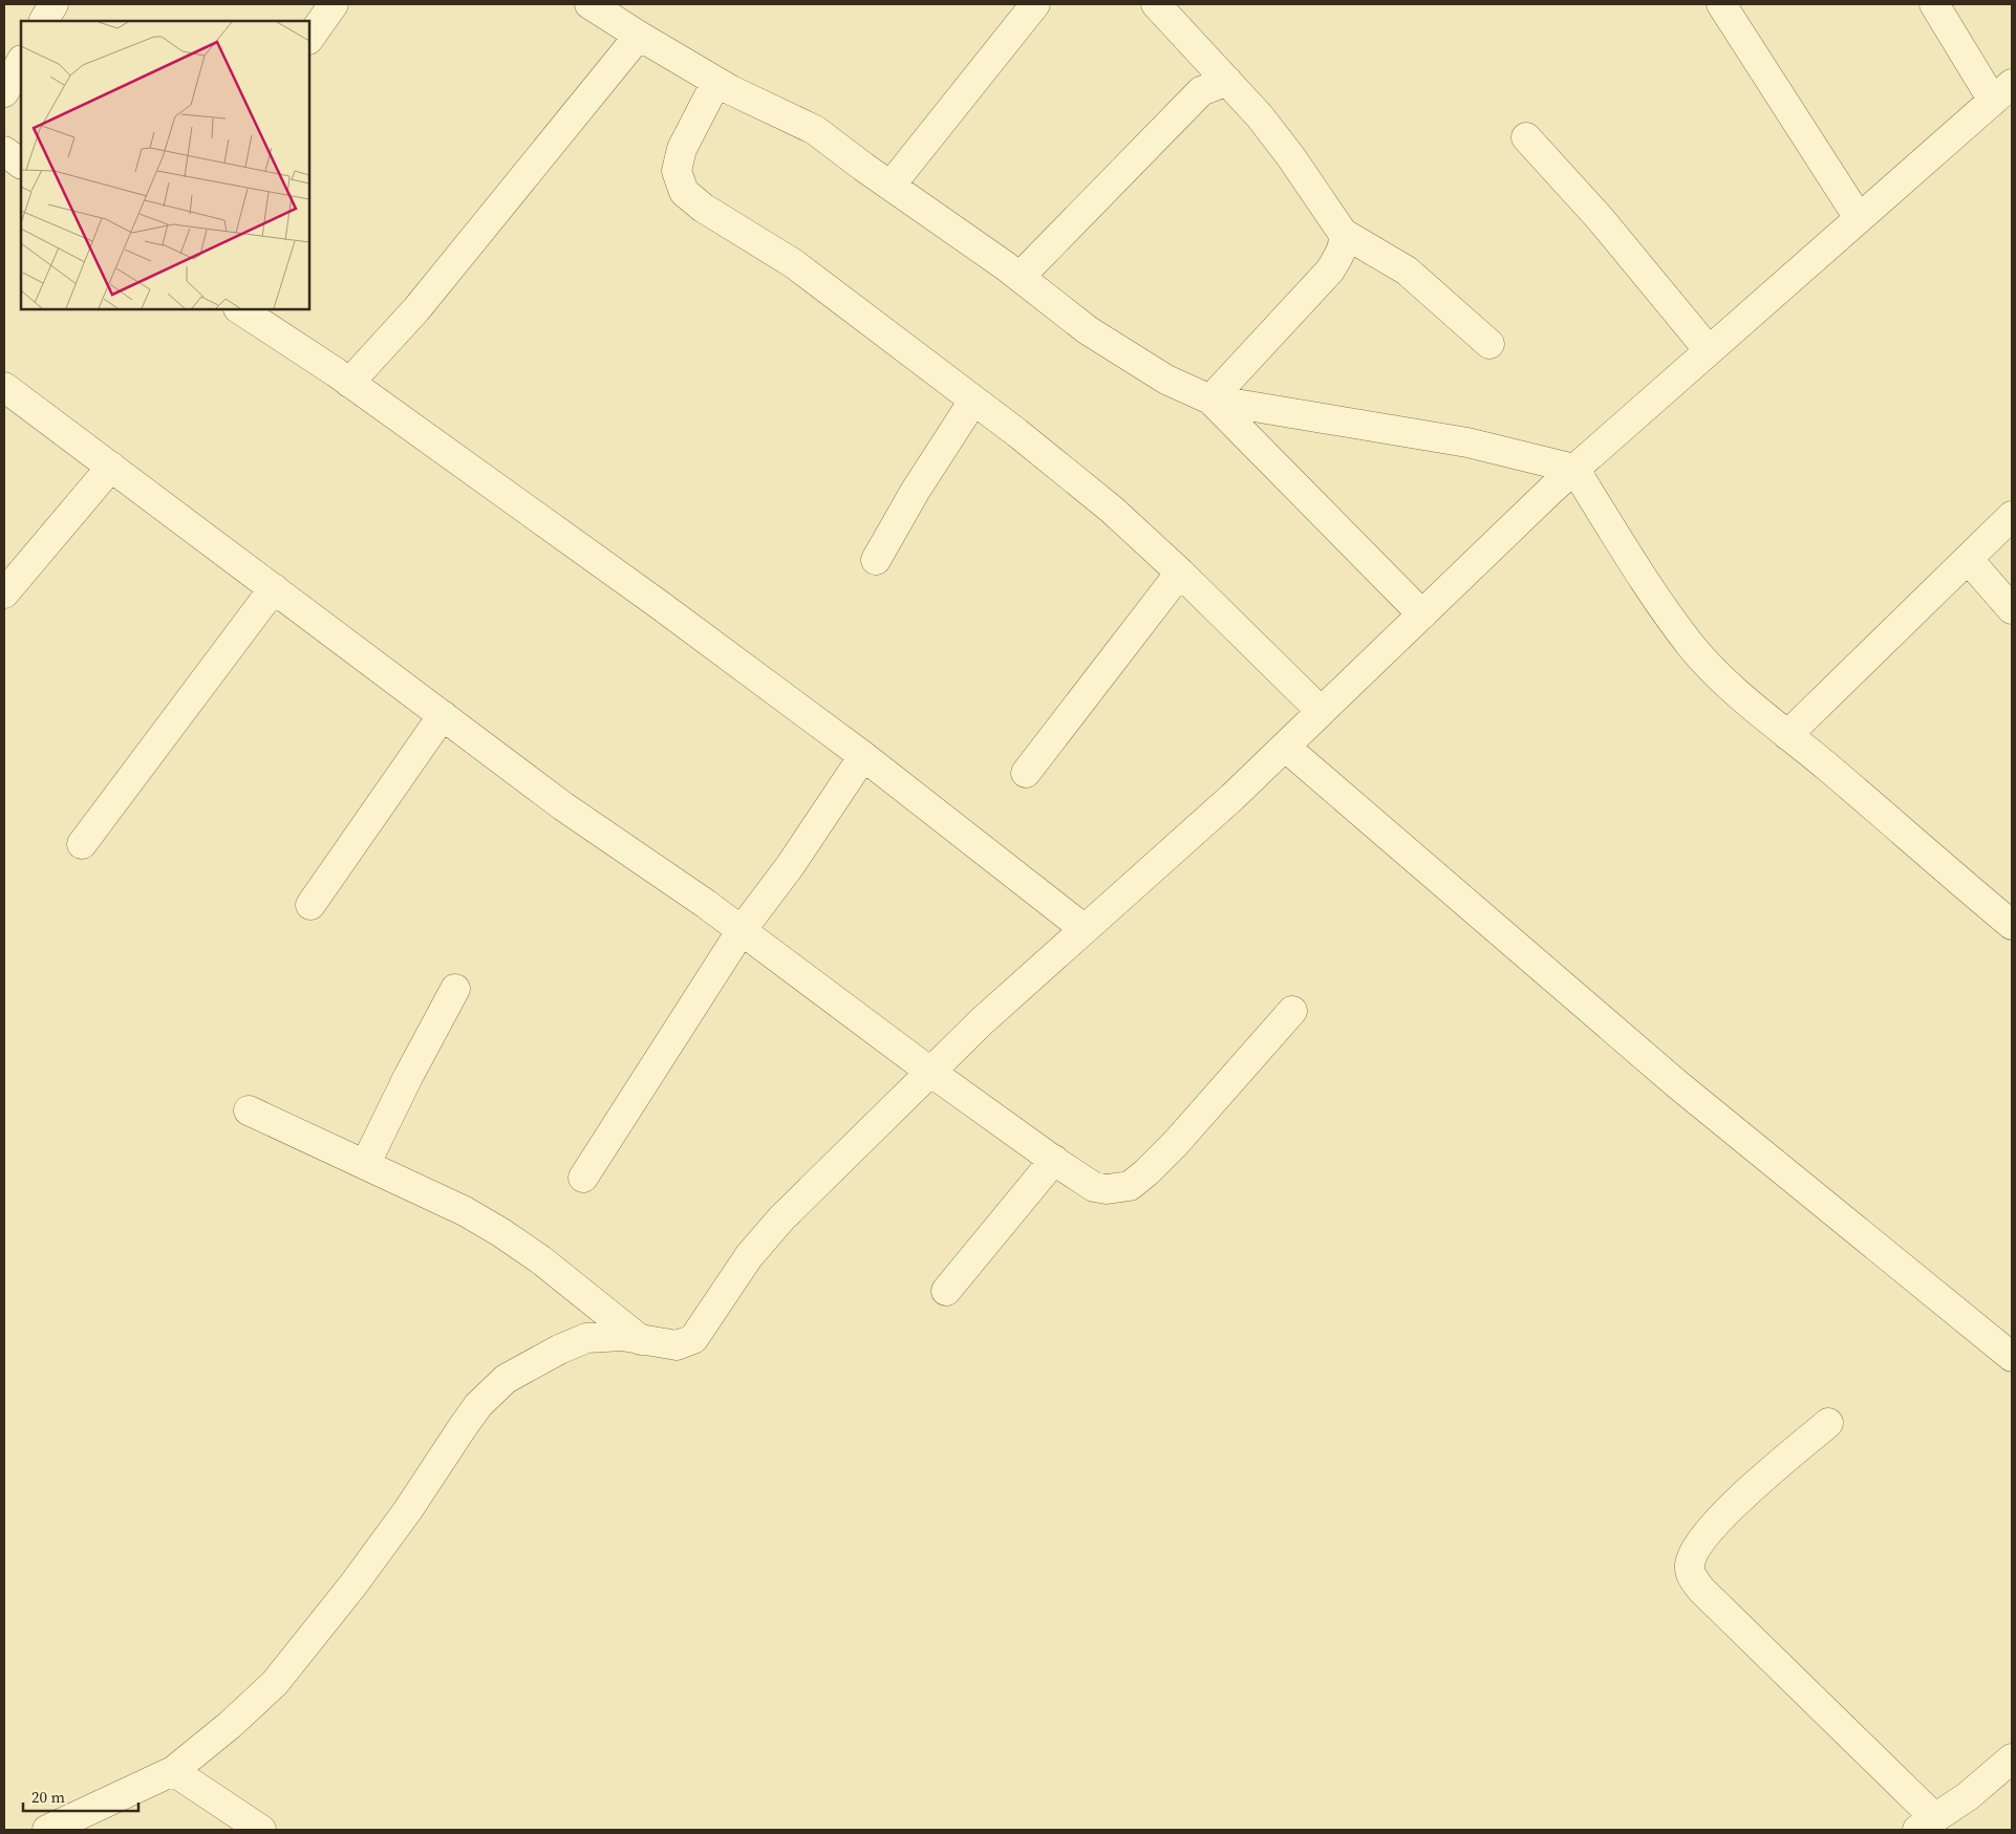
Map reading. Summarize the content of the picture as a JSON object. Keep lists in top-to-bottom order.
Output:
{
  "scale_bar": "20 m"
}
